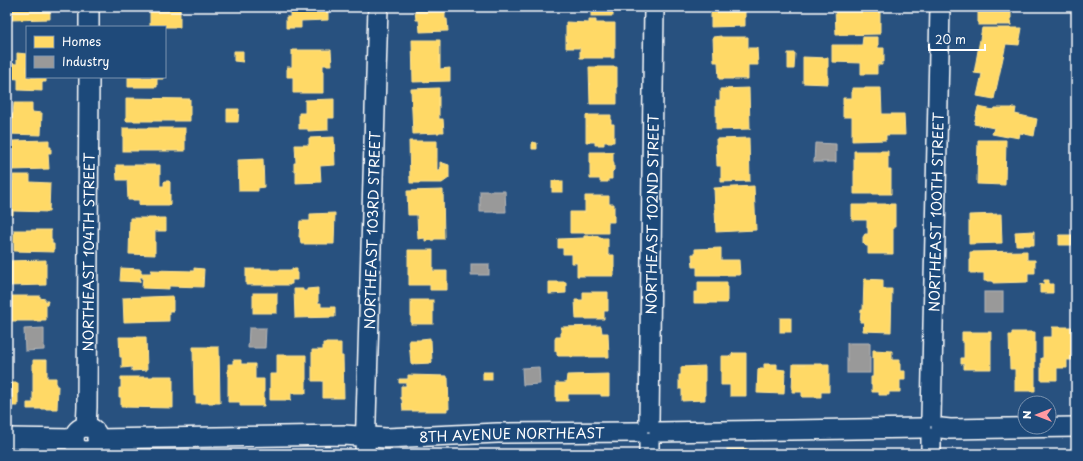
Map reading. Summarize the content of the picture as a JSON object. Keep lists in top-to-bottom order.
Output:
{
  "streets": {
    "street": [
      "NORTHEAST 100TH STREET",
      "NORTHEAST 102ND STREET",
      "NORTHEAST 103RD STREET",
      "NORTHEAST 104TH STREET",
      "8TH AVENUE NORTHEAST"
    ]
  },
  "crossings": [
    ["NORTHEAST 100TH STREET", "8TH AVENUE NORTHEAST"],
    ["NORTHEAST 102ND STREET", "8TH AVENUE NORTHEAST"],
    ["NORTHEAST 103RD STREET", "8TH AVENUE NORTHEAST"],
    ["NORTHEAST 104TH STREET", "8TH AVENUE NORTHEAST"]
  ],
  "legend": ["Homes", "Industry"],
  "scale_bar": "20 m",
  "north": "left"
}
